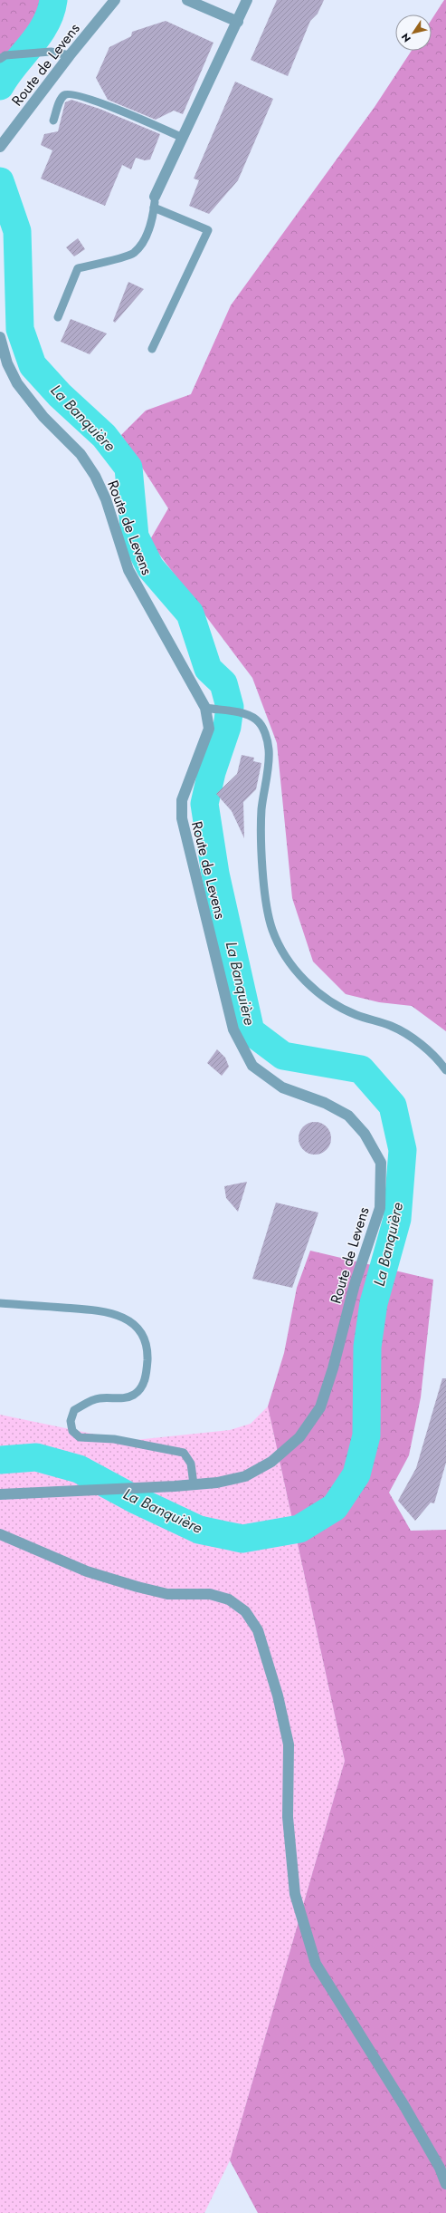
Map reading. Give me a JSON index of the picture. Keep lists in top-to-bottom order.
{
  "streets": {
    "street": ["Route de Levens"]
  },
  "water": ["La Banquière"],
  "north": "bottom left"
}
